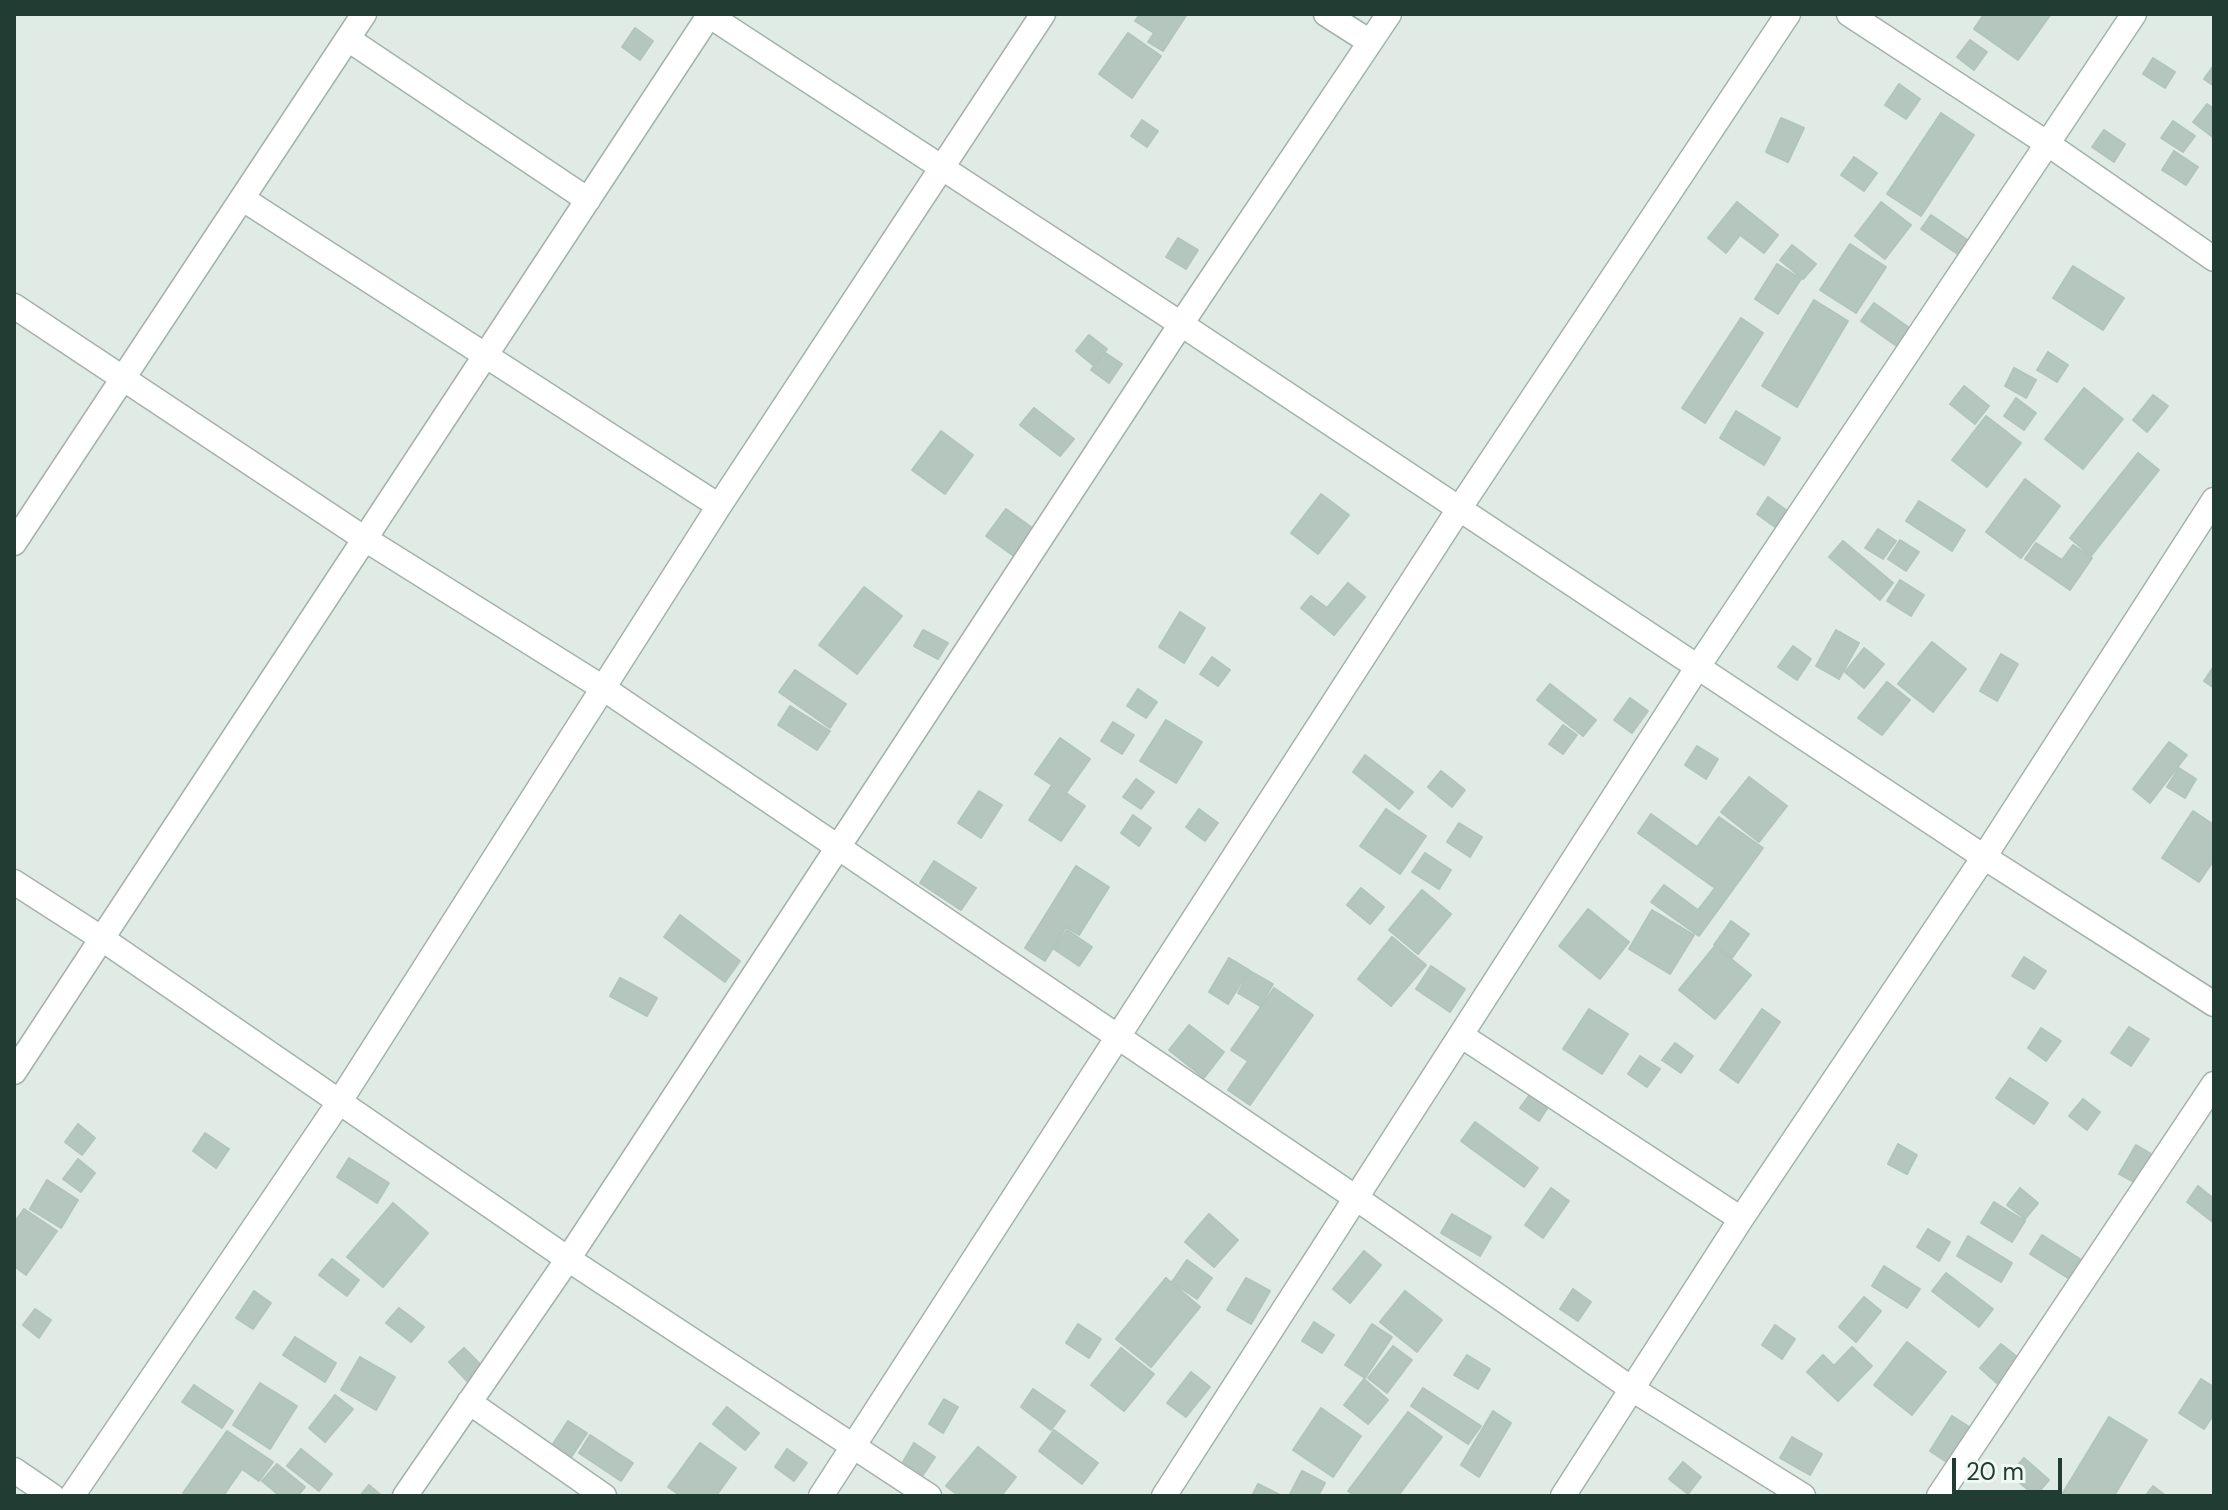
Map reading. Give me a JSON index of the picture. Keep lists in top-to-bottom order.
{
  "scale_bar": "20 m"
}
